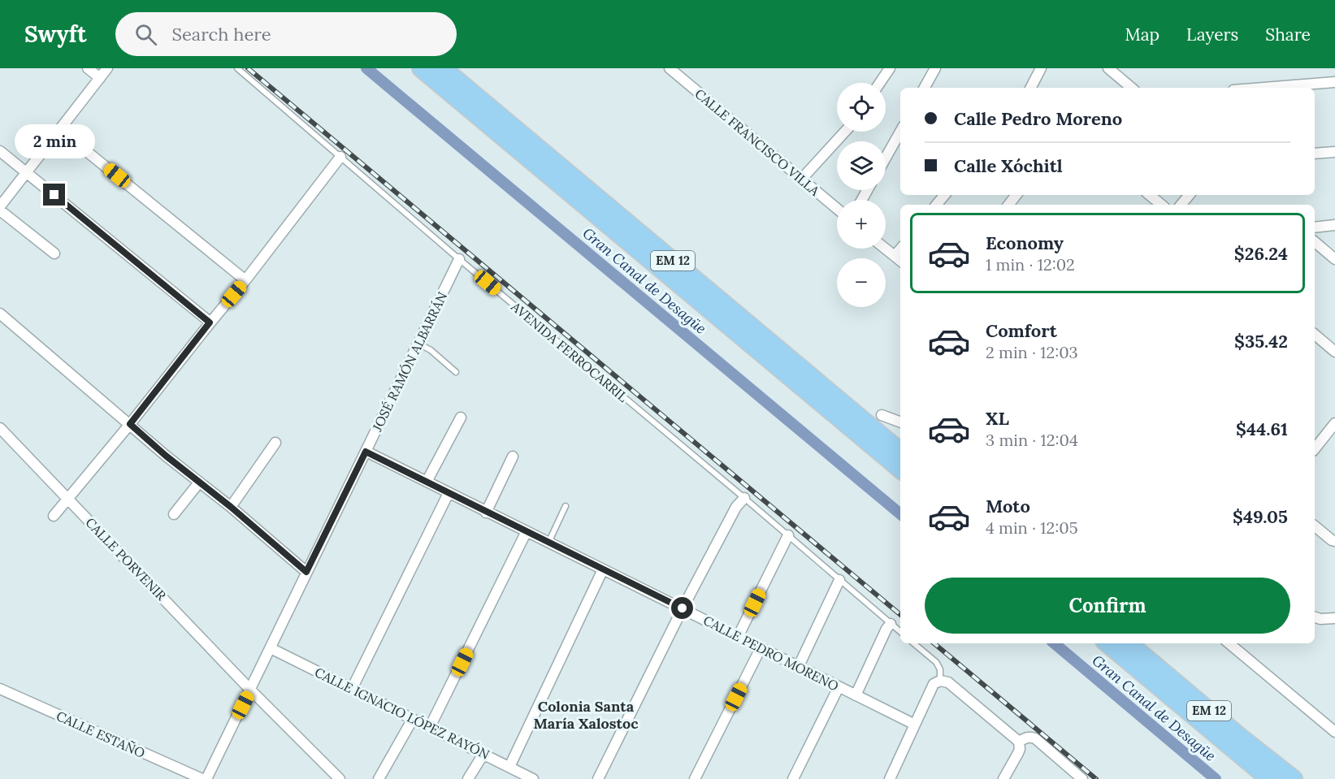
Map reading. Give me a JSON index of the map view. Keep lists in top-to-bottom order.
{
  "streets": {
    "highway": ["EM 12"],
    "street": [
      "CALLE FRANCISCO VILLA",
      "JOSÉ RAMÓN ALBARRÁN",
      "CALLE PORVENIR",
      "CALLE PEDRO MORENO",
      "CALLE IGNACIO LÓPEZ RAYÓN",
      "CALLE ESTAÑO"
    ],
    "lane": ["AVENIDA FERROCARRIL"]
  },
  "crossings": [
    ["AVENIDA FERROCARRIL", "JOSÉ RAMÓN ALBARRÁN"],
    ["JOSÉ RAMÓN ALBARRÁN", "CALLE PORVENIR"],
    ["JOSÉ RAMÓN ALBARRÁN", "CALLE PEDRO MORENO"],
    ["JOSÉ RAMÓN ALBARRÁN", "CALLE IGNACIO LÓPEZ RAYÓN"]
  ],
  "districts": ["Colonia Santa María Xalostoc"],
  "water": ["Gran Canal de Desagüe"],
  "page": {
    "header": "Swyft",
    "search": "Search here",
    "nav": ["Map", "Layers", "Share"],
    "map_buttons": ["+", "−"],
    "banner": ["Calle Pedro Moreno", "Calle Xóchitl"],
    "bubble": "2 min",
    "list": [
      {
        "name": "Economy",
        "note": "1 min · 12:02",
        "value": "$26.24"
      },
      {
        "name": "Comfort",
        "note": "2 min · 12:03",
        "value": "$35.42"
      },
      {
        "name": "XL",
        "note": "3 min · 12:04",
        "value": "$44.61"
      },
      {
        "name": "Moto",
        "note": "4 min · 12:05",
        "value": "$49.05"
      }
    ],
    "buttons": "Confirm"
  }
}
